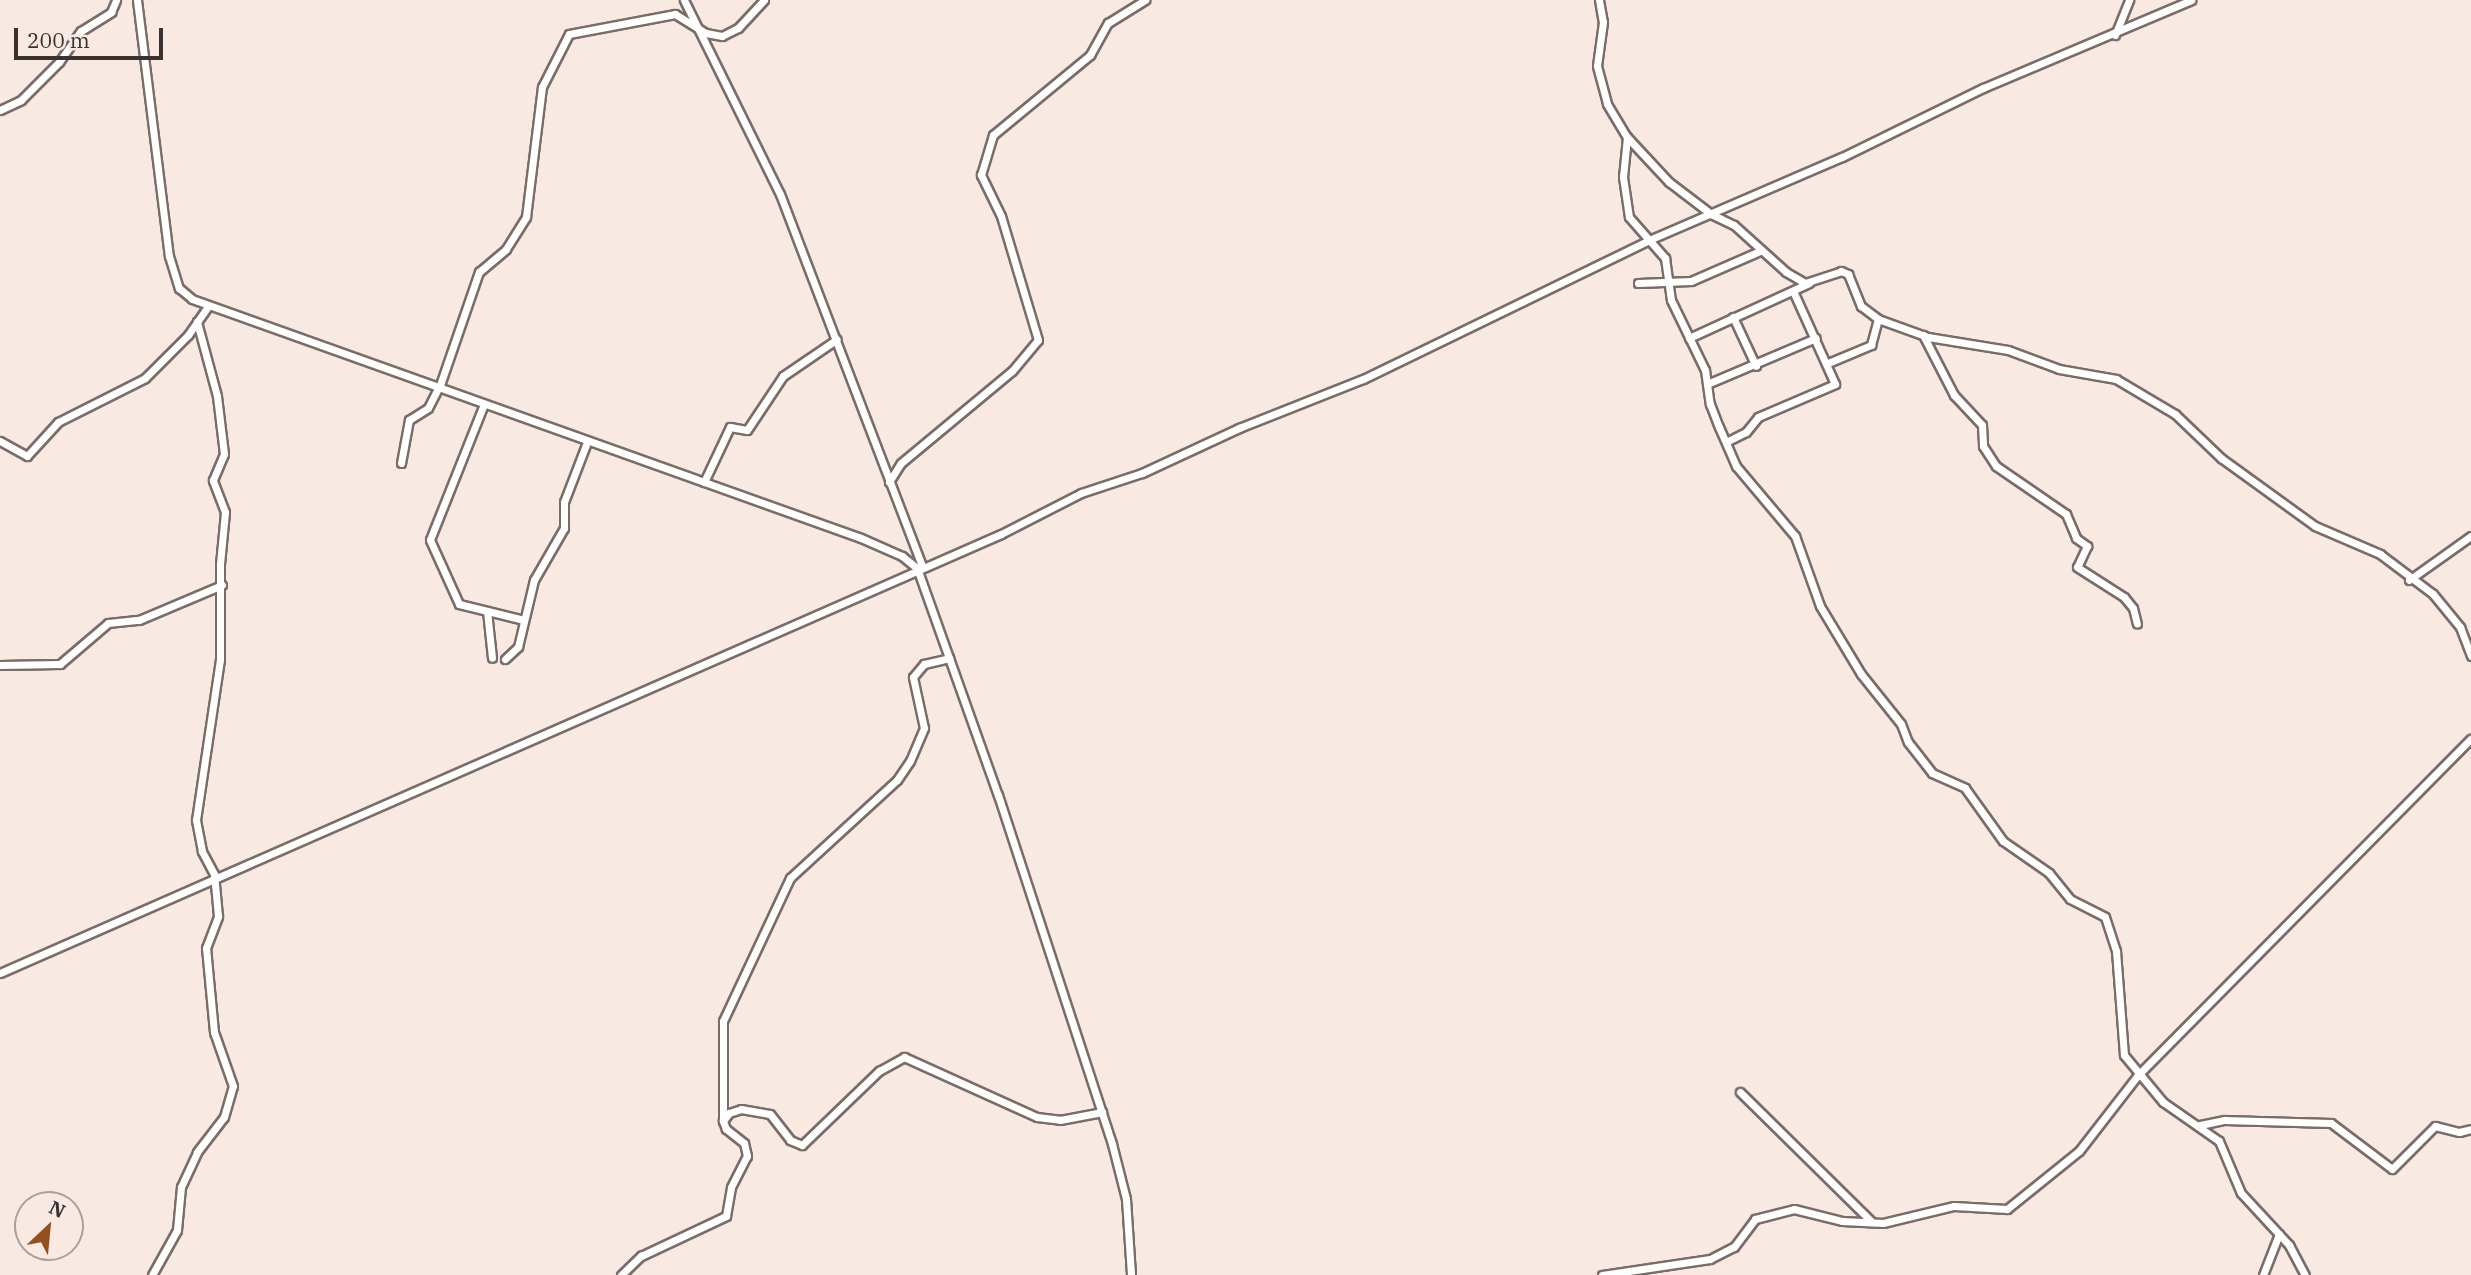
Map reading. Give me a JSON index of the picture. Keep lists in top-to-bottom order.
{
  "scale_bar": "200 m",
  "north": "top right"
}
